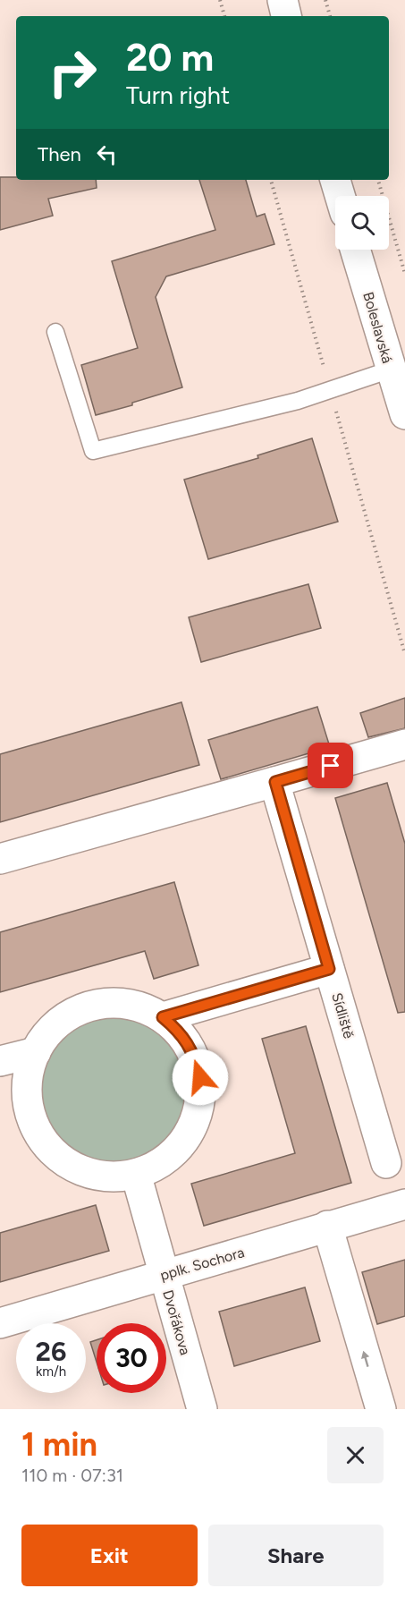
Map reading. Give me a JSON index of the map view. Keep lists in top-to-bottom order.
{
  "streets": {
    "street": [
      "Boleslavská",
      "Sídliště",
      "pplk. Sochora",
      "Dvořákova"
    ]
  },
  "crossings": [
    ["pplk. Sochora", "Dvořákova"]
  ],
  "page": {
    "turn": ["20 m", "Turn right"],
    "then": "Then",
    "speed": "26 km/h",
    "limit": "30",
    "heading": ["1 min", "110 m · 07:31"],
    "buttons": ["Exit", "Share"]
  }
}
